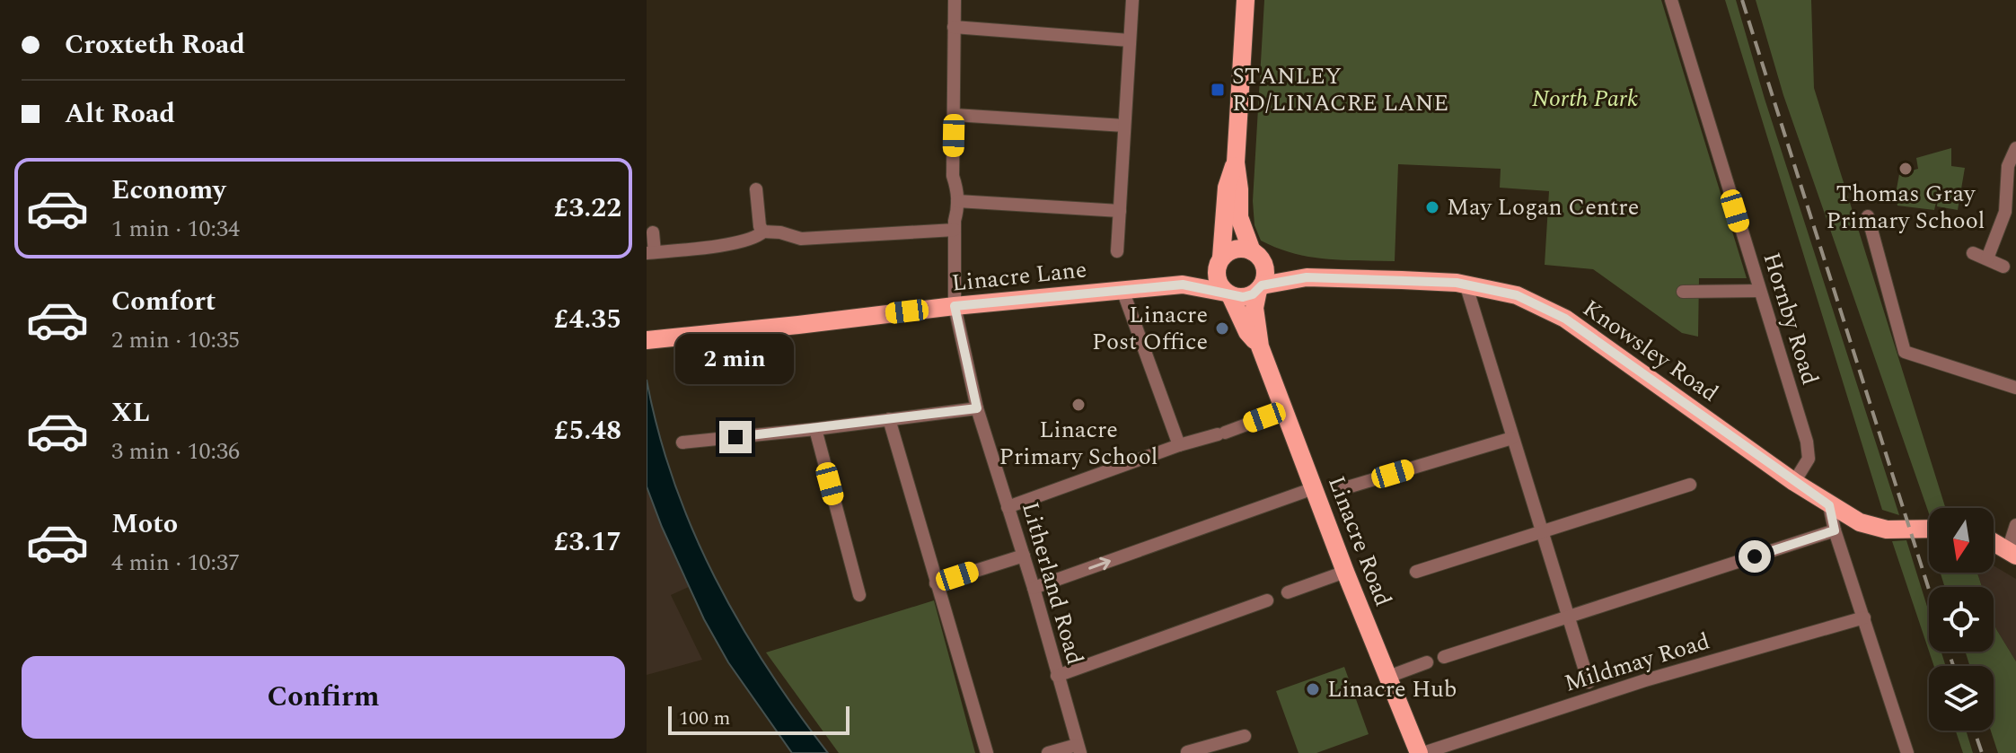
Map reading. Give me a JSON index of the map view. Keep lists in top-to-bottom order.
{
  "streets": {
    "main road": ["Linacre Lane", "Knowsley Road", "Linacre Road"],
    "street": ["Hornby Road", "Litherland Road", "Mildmay Road"]
  },
  "crossings": [
    ["Linacre Lane", "Knowsley Road"],
    ["Linacre Lane", "Linacre Road"],
    ["Linacre Lane", "Litherland Road"],
    ["Hornby Road", "Knowsley Road"],
    ["Knowsley Road", "Linacre Road"],
    ["Linacre Road", "Mildmay Road"]
  ],
  "parks": ["North Park"],
  "places": {
    "transit": ["STANLEY RD/LINACRE LANE"],
    "other": [
      "Thomas Gray Primary School",
      "May Logan Centre",
      "Linacre Post Office",
      "Linacre Primary School",
      "Linacre Hub"
    ]
  },
  "scale_bar": "100 m",
  "north": "bottom",
  "page": {
    "banner": ["Croxteth Road", "Alt Road"],
    "list": [
      {
        "name": "Economy",
        "note": "1 min · 10:34",
        "value": "£3.22"
      },
      {
        "name": "Comfort",
        "note": "2 min · 10:35",
        "value": "£4.35"
      },
      {
        "name": "XL",
        "note": "3 min · 10:36",
        "value": "£5.48"
      },
      {
        "name": "Moto",
        "note": "4 min · 10:37",
        "value": "£3.17"
      }
    ],
    "bubble": "2 min",
    "buttons": "Confirm",
    "scale": "100 m"
  }
}
